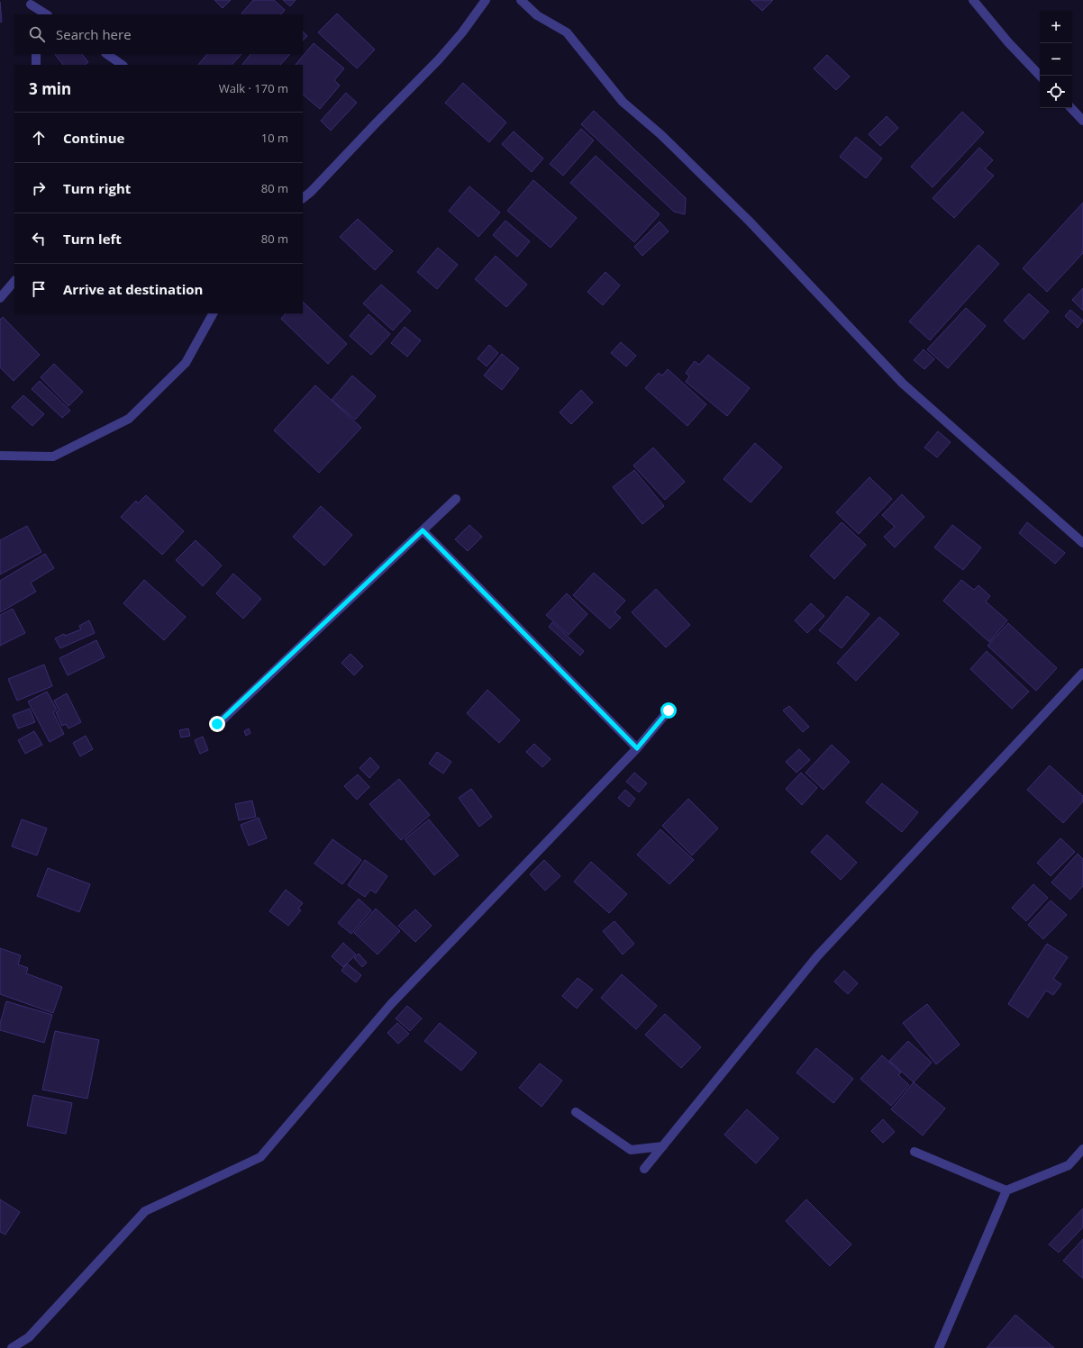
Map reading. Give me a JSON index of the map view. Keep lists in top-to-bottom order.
{
  "page": {
    "map_buttons": ["+", "−"],
    "search": "Search here",
    "heading": ["3 min", "Walk · 170 m"],
    "list": [
      ["Continue", "10 m"],
      ["Turn right", "80 m"],
      ["Turn left", "80 m"],
      "Arrive at destination"
    ]
  }
}
